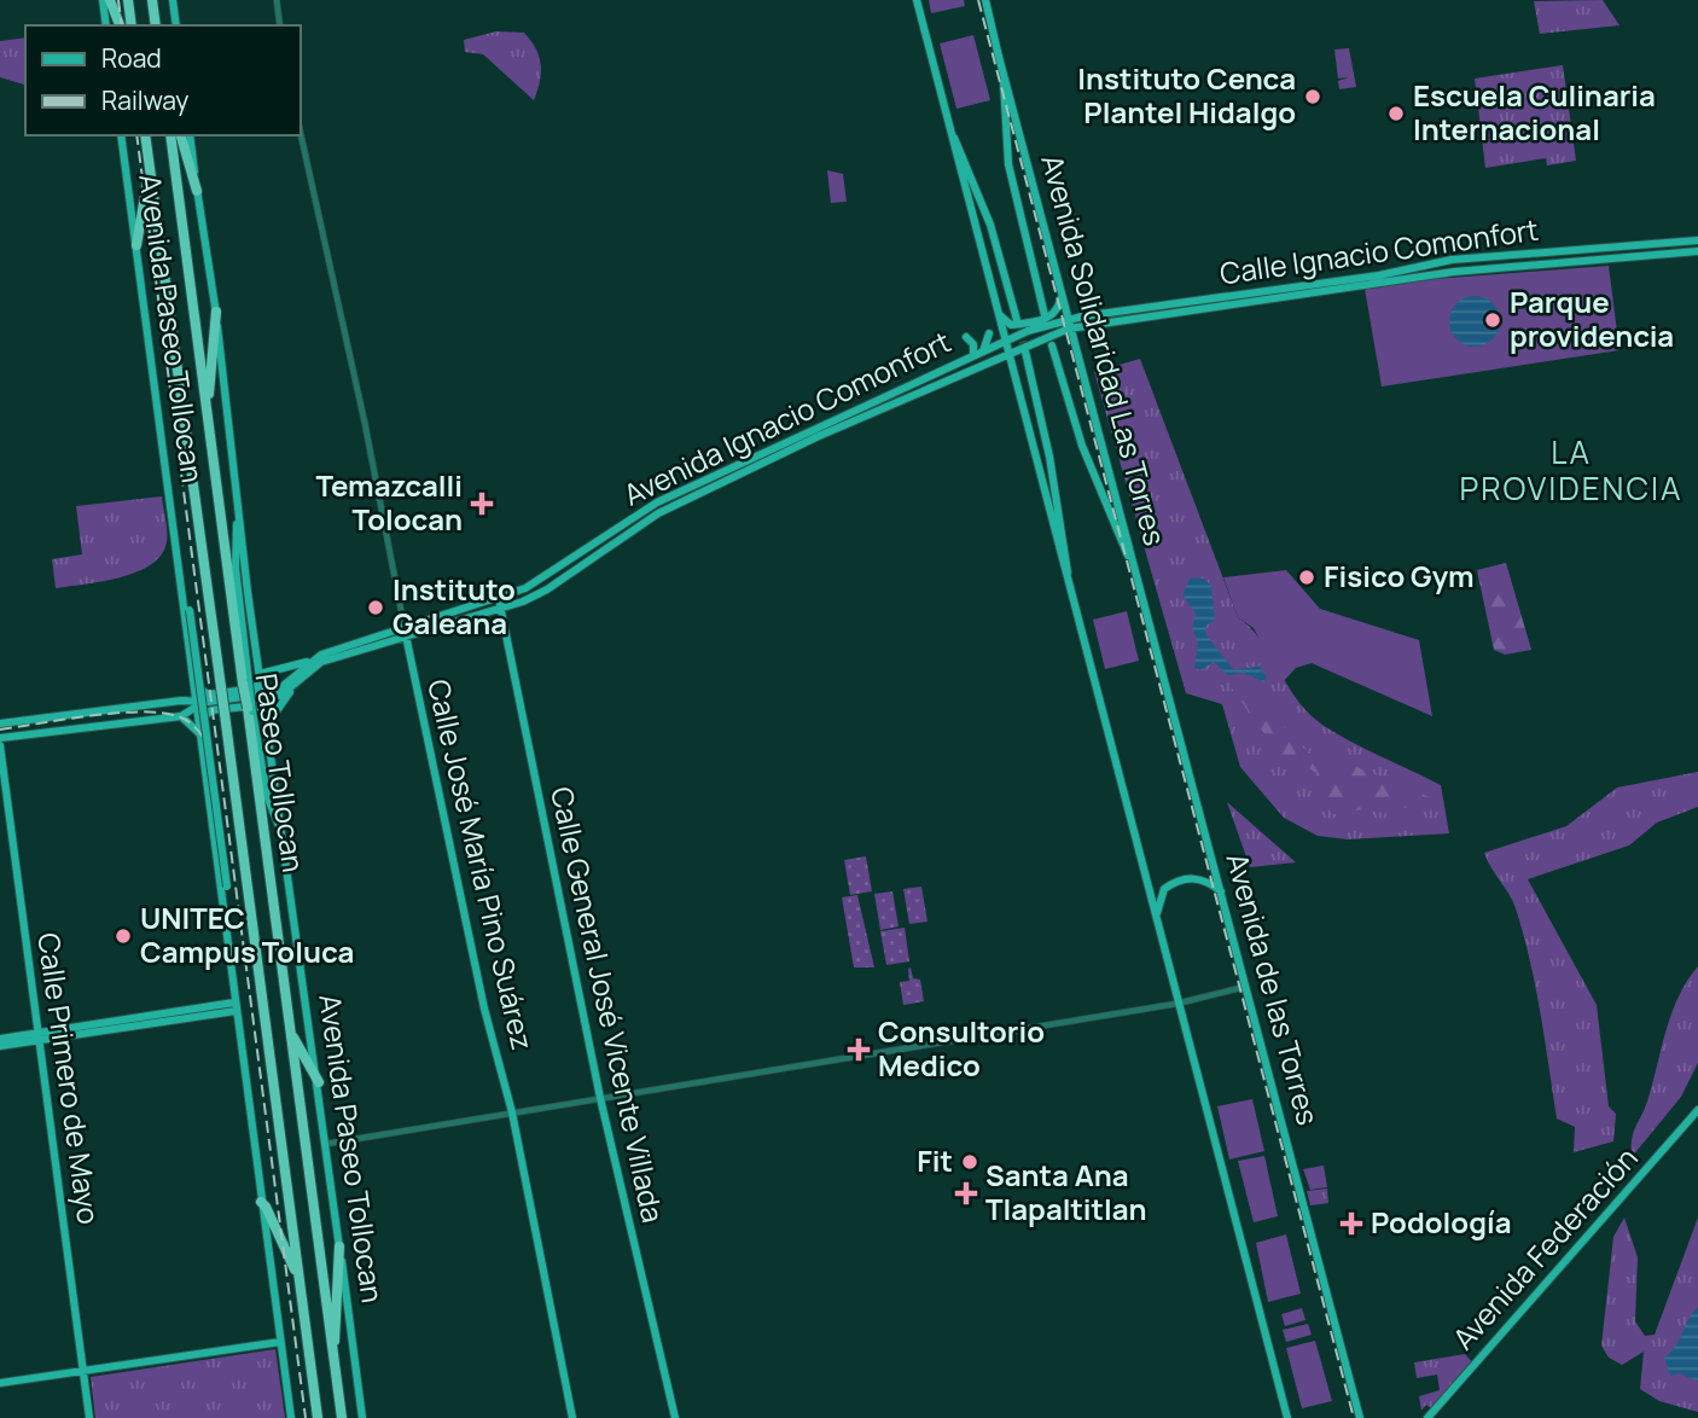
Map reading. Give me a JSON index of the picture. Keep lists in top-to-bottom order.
{
  "streets": {
    "highway": ["Paseo Tollocan"],
    "main road": [
      "Calle Ignacio Comonfort",
      "Avenida Paseo Tollocan",
      "Avenida Solidaridad Las Torres",
      "Avenida Ignacio Comonfort",
      "Calle José María Pino Suárez",
      "Avenida de las Torres",
      "Calle General José Vicente Villada",
      "Calle Primero de Mayo",
      "Avenida Federación"
    ]
  },
  "crossings": [
    ["Calle Ignacio Comonfort", "Avenida Solidaridad Las Torres"],
    ["Calle Ignacio Comonfort", "Avenida Ignacio Comonfort"],
    ["Avenida Paseo Tollocan", "Avenida Ignacio Comonfort"],
    ["Avenida Paseo Tollocan", "Paseo Tollocan"],
    ["Avenida Solidaridad Las Torres", "Avenida Ignacio Comonfort"],
    ["Avenida Solidaridad Las Torres", "Avenida de las Torres"],
    ["Avenida Ignacio Comonfort", "Calle José María Pino Suárez"],
    ["Avenida Ignacio Comonfort", "Calle General José Vicente Villada"]
  ],
  "districts": ["LA PROVIDENCIA"],
  "places": {
    "other": [
      "Instituto Cenca Plantel Hidalgo",
      "Escuela Culinaria Internacional",
      "Parque providencia",
      "Fisico Gym",
      "Instituto Galeana",
      "UNITEC Campus Toluca",
      "Fit"
    ],
    "health": [
      "Temazcalli Tolocan",
      "Consultorio Medico",
      "Santa Ana Tlapaltitlan",
      "Podología"
    ]
  },
  "legend": ["Road", "Railway"]
}
